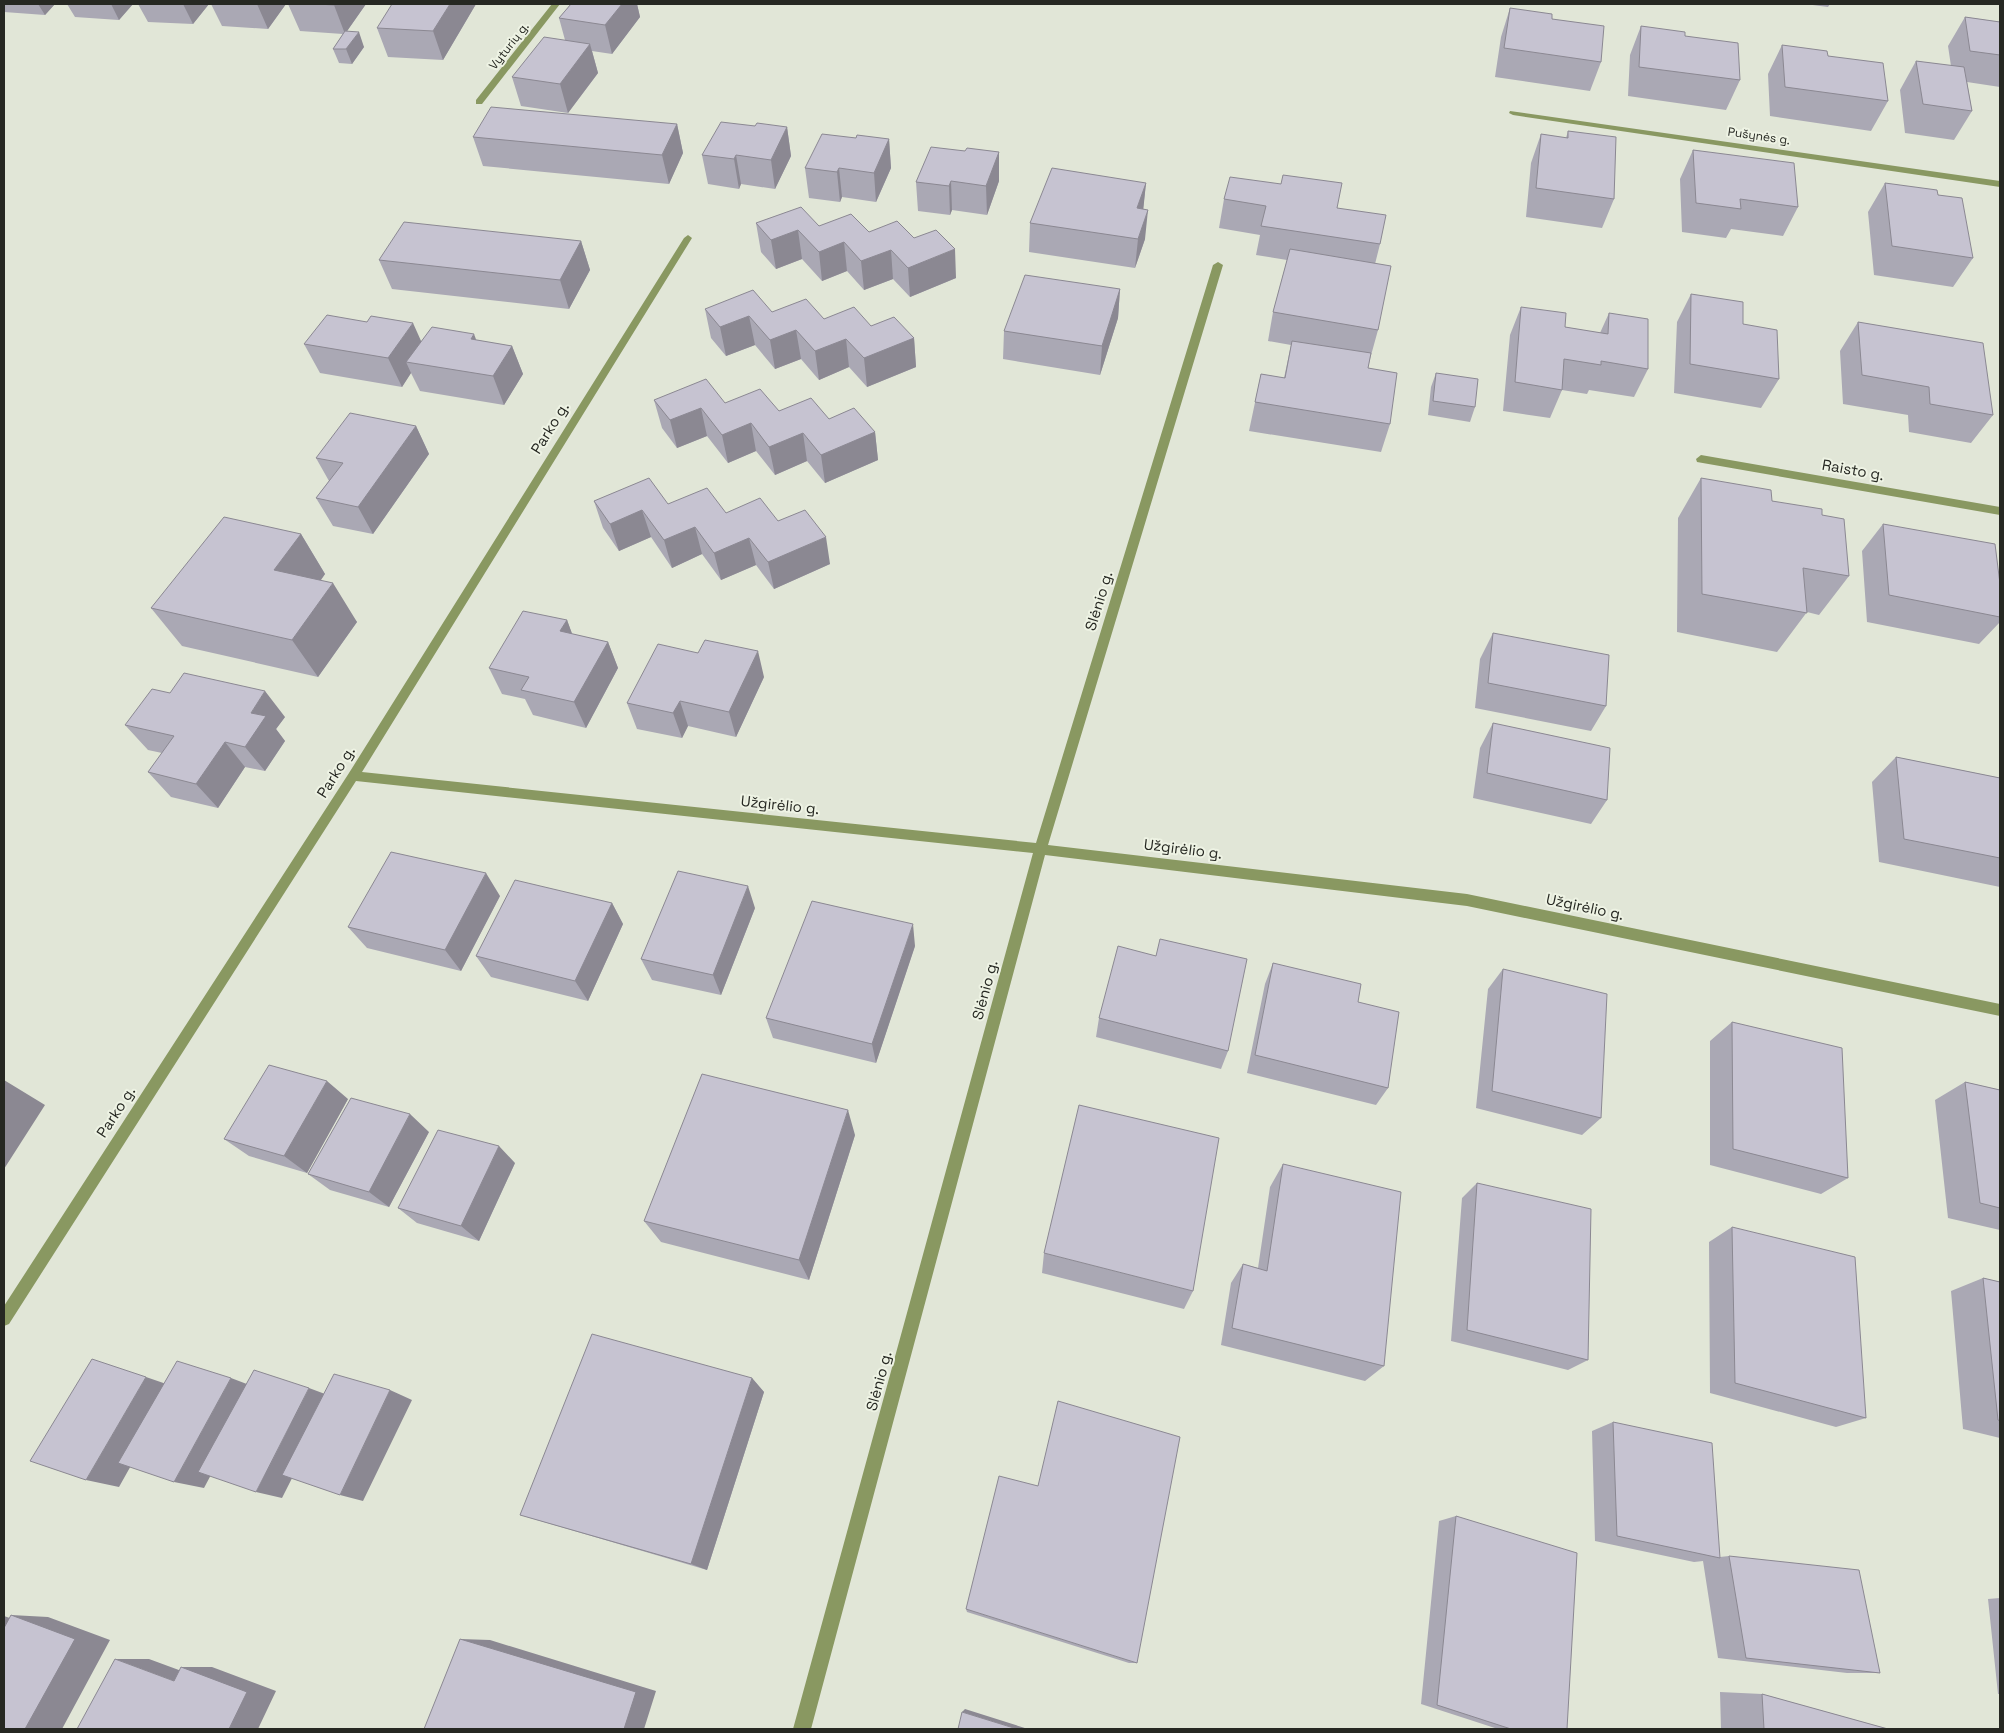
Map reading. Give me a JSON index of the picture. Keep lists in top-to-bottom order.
{
  "streets": {
    "street": [
      "Vyturių g.",
      "Pušynės g.",
      "Parko g.",
      "Raisto g.",
      "Slėnio g.",
      "Užgirėlio g."
    ]
  },
  "crossings": [
    ["Parko g.", "Užgirėlio g."],
    ["Slėnio g.", "Užgirėlio g."]
  ]
}
